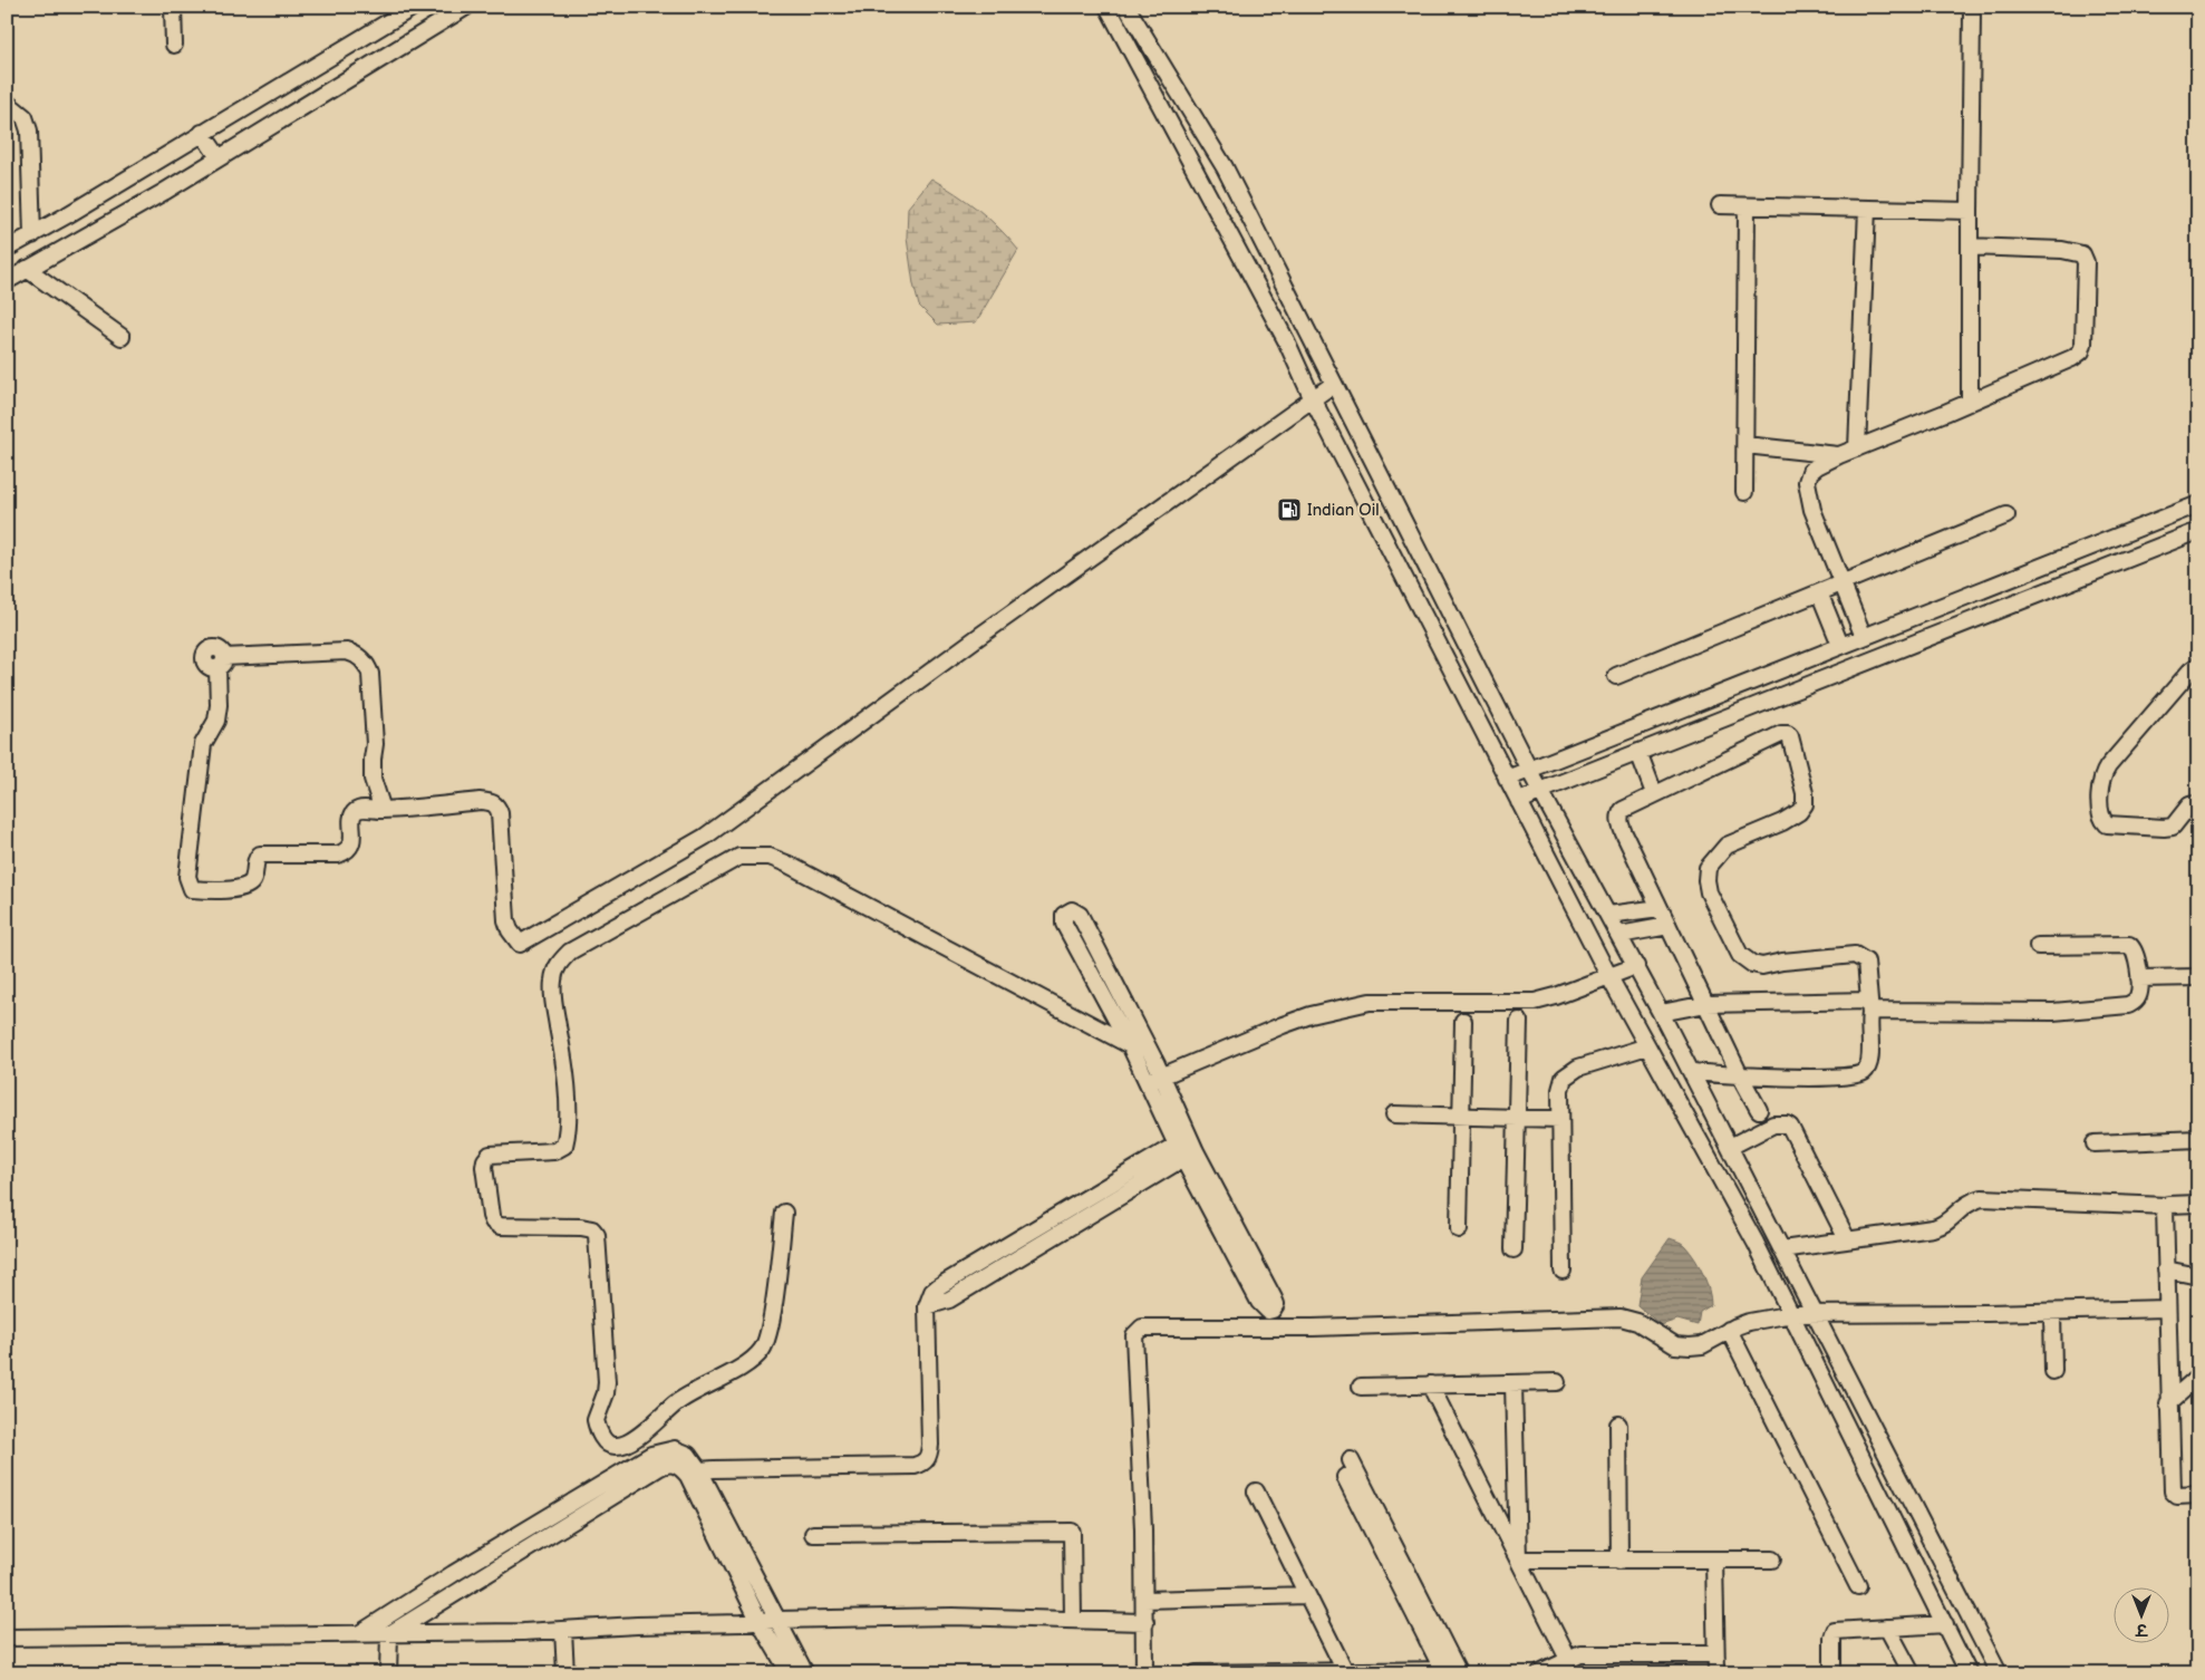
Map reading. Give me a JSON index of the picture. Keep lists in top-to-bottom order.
{
  "places": {
    "fuel station": ["Indian Oil"]
  },
  "north": "bottom"
}
